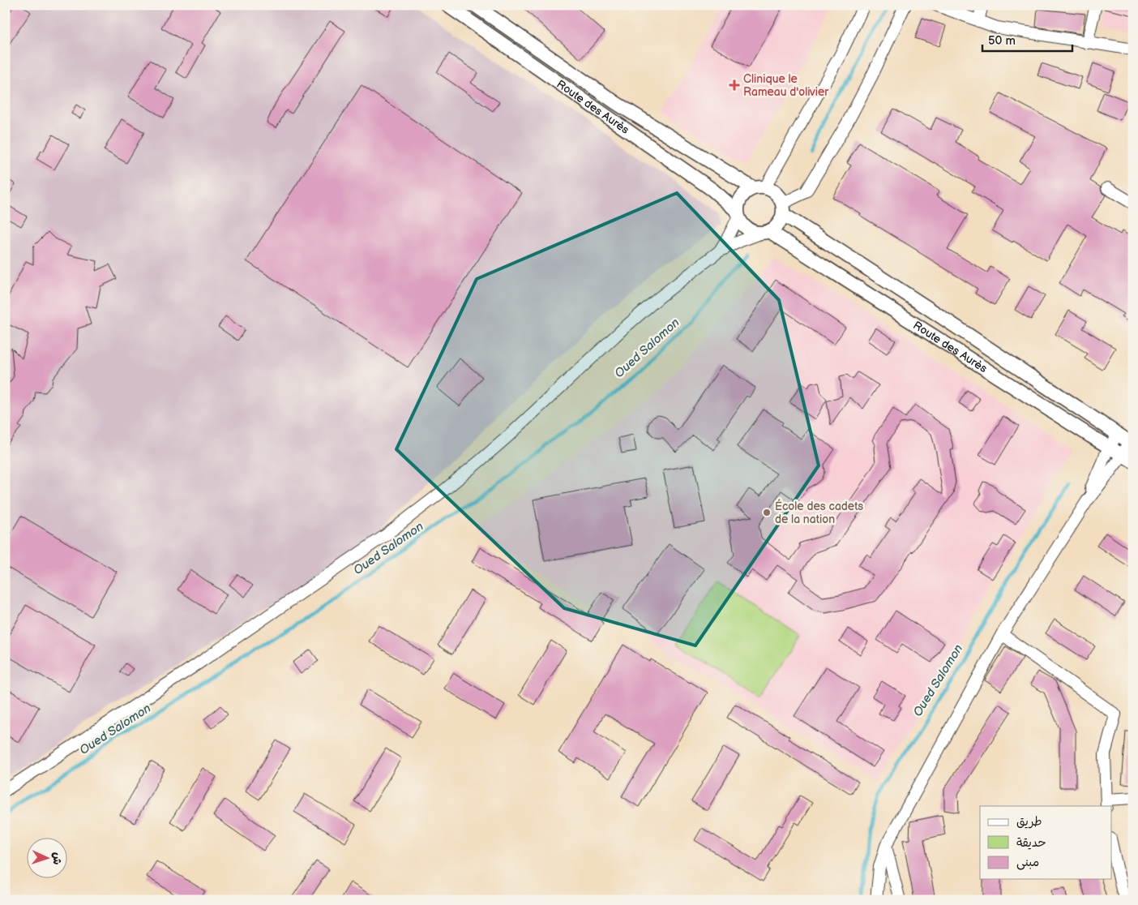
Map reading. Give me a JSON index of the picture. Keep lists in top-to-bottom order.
{
  "streets": {
    "street": ["Route des Aurès"]
  },
  "water": ["Oued Salomon"],
  "places": {
    "health": ["Clinique le Rameau d'olivier"],
    "other": ["École des cadets de la nation"]
  },
  "legend": ["طريق", "حديقة", "مبنى"],
  "scale_bar": "50 m",
  "north": "right"
}
